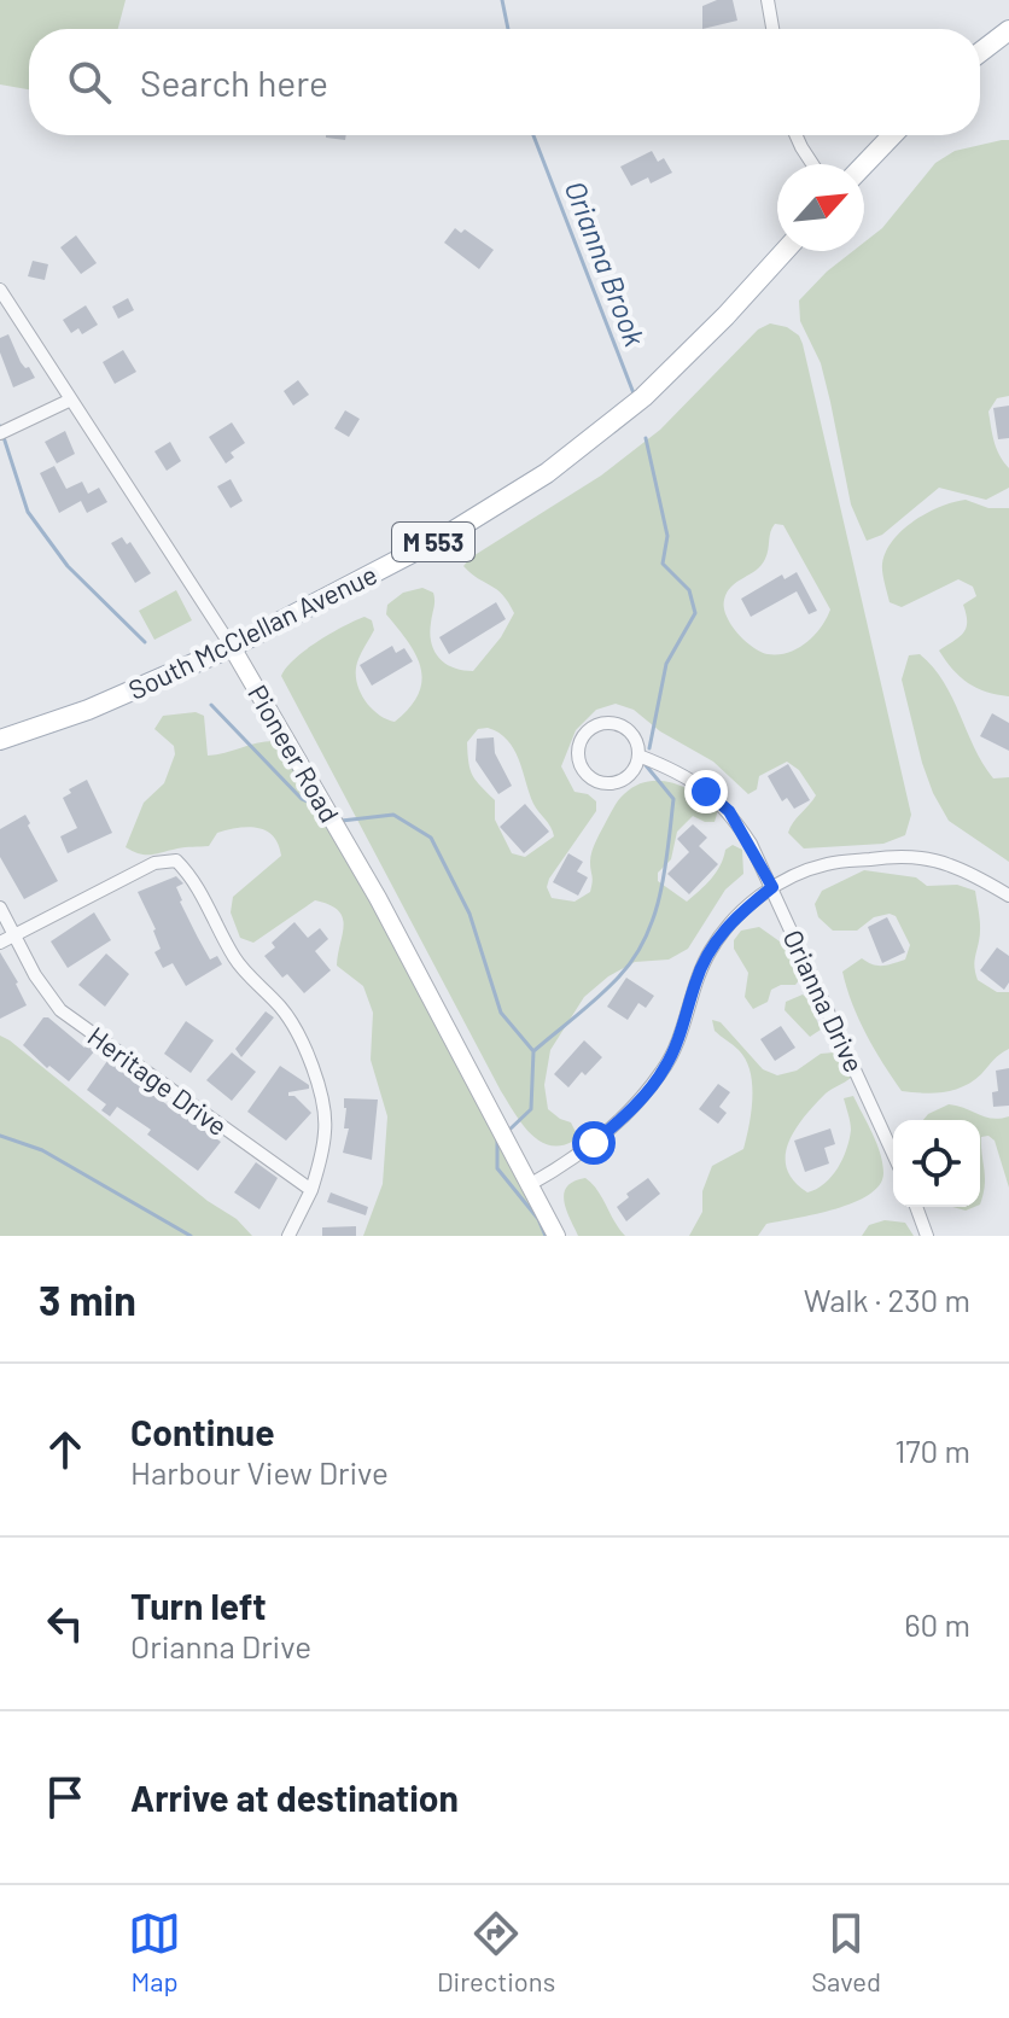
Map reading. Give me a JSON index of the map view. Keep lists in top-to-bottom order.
{
  "streets": {
    "main road": ["M 553", "South McClellan Avenue"],
    "street": ["Pioneer Road", "Orianna Drive", "Heritage Drive"]
  },
  "crossings": [
    ["South McClellan Avenue", "Pioneer Road"]
  ],
  "water": ["Orianna Brook"],
  "north": "top right",
  "page": {
    "search": "Search here",
    "heading": ["3 min", "Walk · 230 m"],
    "list": [
      ["Continue", "Harbour View Drive", "170 m"],
      ["Turn left", "Orianna Drive", "60 m"],
      "Arrive at destination"
    ],
    "nav": ["Map", "Directions", "Saved"]
  }
}
